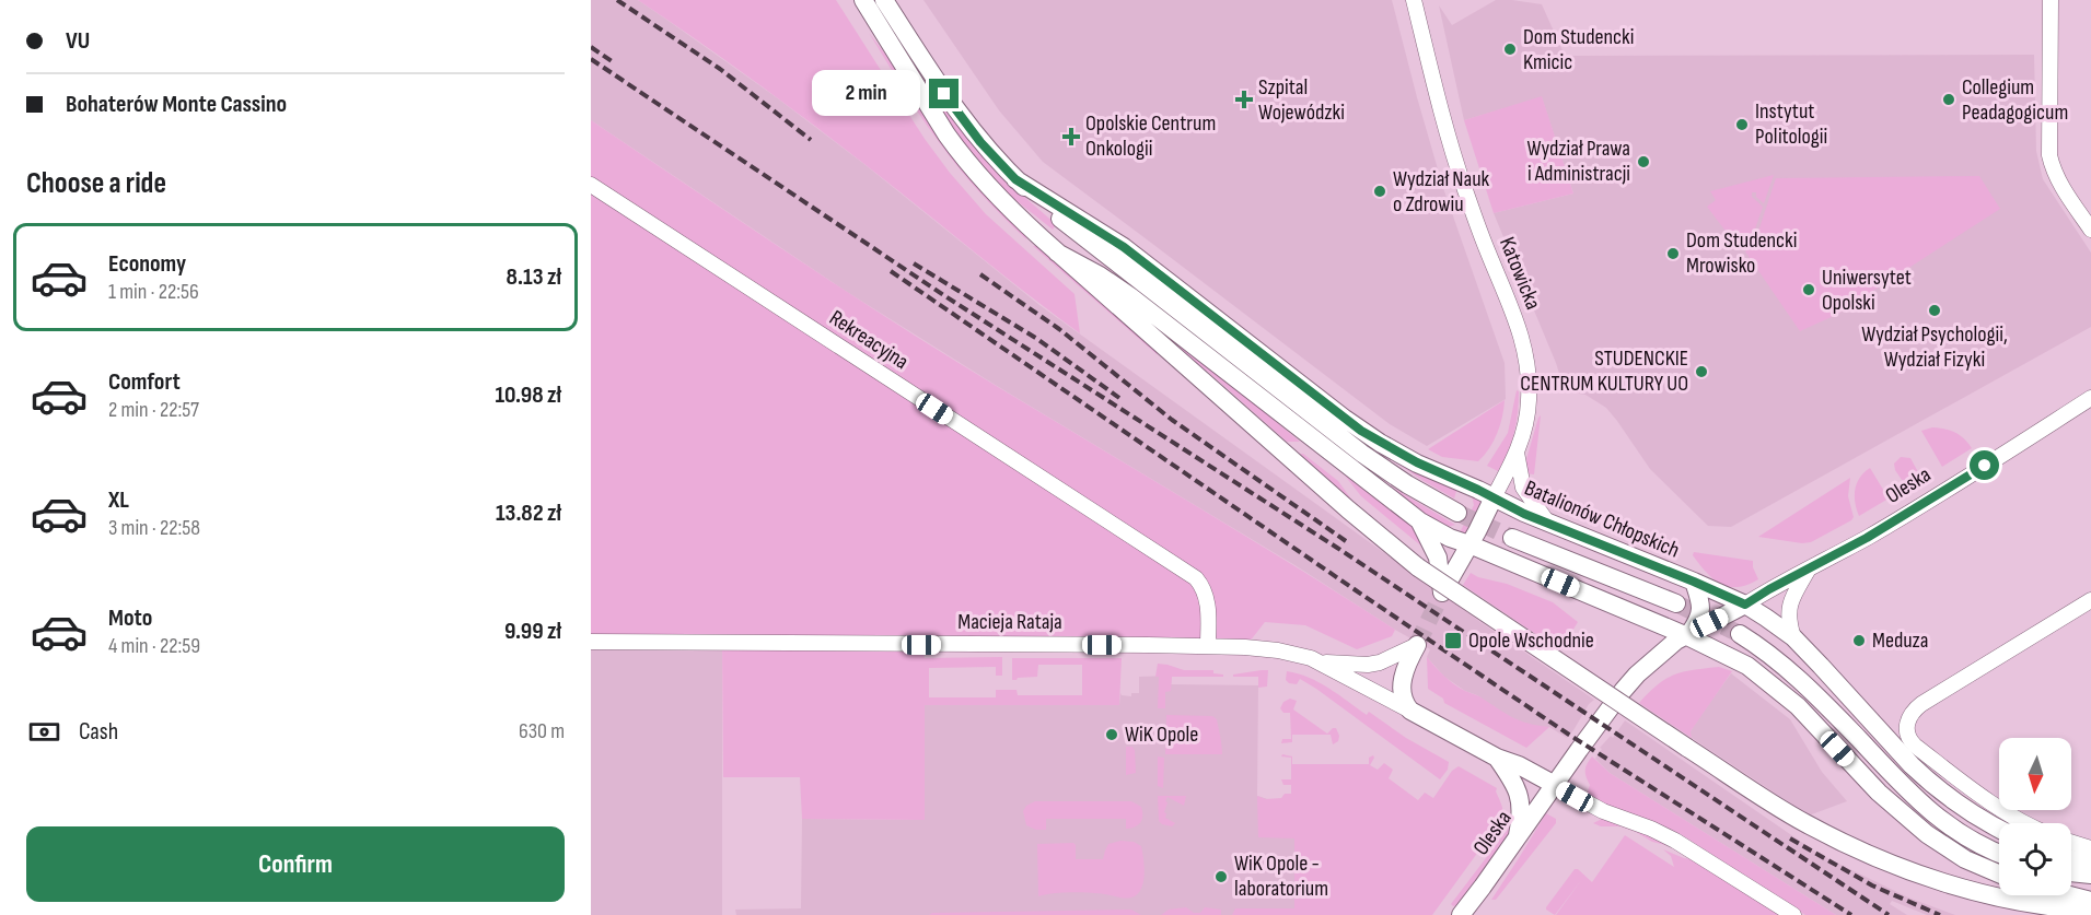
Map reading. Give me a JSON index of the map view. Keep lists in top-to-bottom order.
{
  "streets": {
    "main road": ["Oleska", "Batalionów Chłopskich", "Macieja Rataja"],
    "street": ["Katowicka", "Rekreacyjna"]
  },
  "crossings": [
    ["Rekreacyjna", "Macieja Rataja"],
    ["Oleska", "Batalionów Chłopskich"],
    ["Oleska", "Macieja Rataja"]
  ],
  "places": {
    "other": [
      "Dom Studencki Kmicic",
      "Collegium Peadagogicum",
      "Instytut Politologii",
      "Wydział Prawa i Administracji",
      "Wydział Nauk o Zdrowiu",
      "Dom Studencki Mrowisko",
      "Uniwersytet Opolski",
      "Wydział Psychologii, Wydział Fizyki",
      "STUDENCKIE CENTRUM KULTURY UO",
      "Meduza",
      "WiK Opole",
      "WiK Opole - laboratorium"
    ],
    "health": ["Szpital Wojewódzki", "Opolskie Centrum Onkologii"],
    "transit": ["Opole Wschodnie"]
  },
  "north": "bottom",
  "page": {
    "banner": ["VU", "Bohaterów Monte Cassino"],
    "bubble": "2 min",
    "heading": "Choose a ride",
    "list": [
      {
        "name": "Economy",
        "note": "1 min · 22:56",
        "value": "8.13 zł"
      },
      {
        "name": "Comfort",
        "note": "2 min · 22:57",
        "value": "10.98 zł"
      },
      {
        "name": "XL",
        "note": "3 min · 22:58",
        "value": "13.82 zł"
      },
      {
        "name": "Moto",
        "note": "4 min · 22:59",
        "value": "9.99 zł"
      }
    ],
    "pay": ["Cash", "630 m"],
    "buttons": "Confirm"
  }
}
